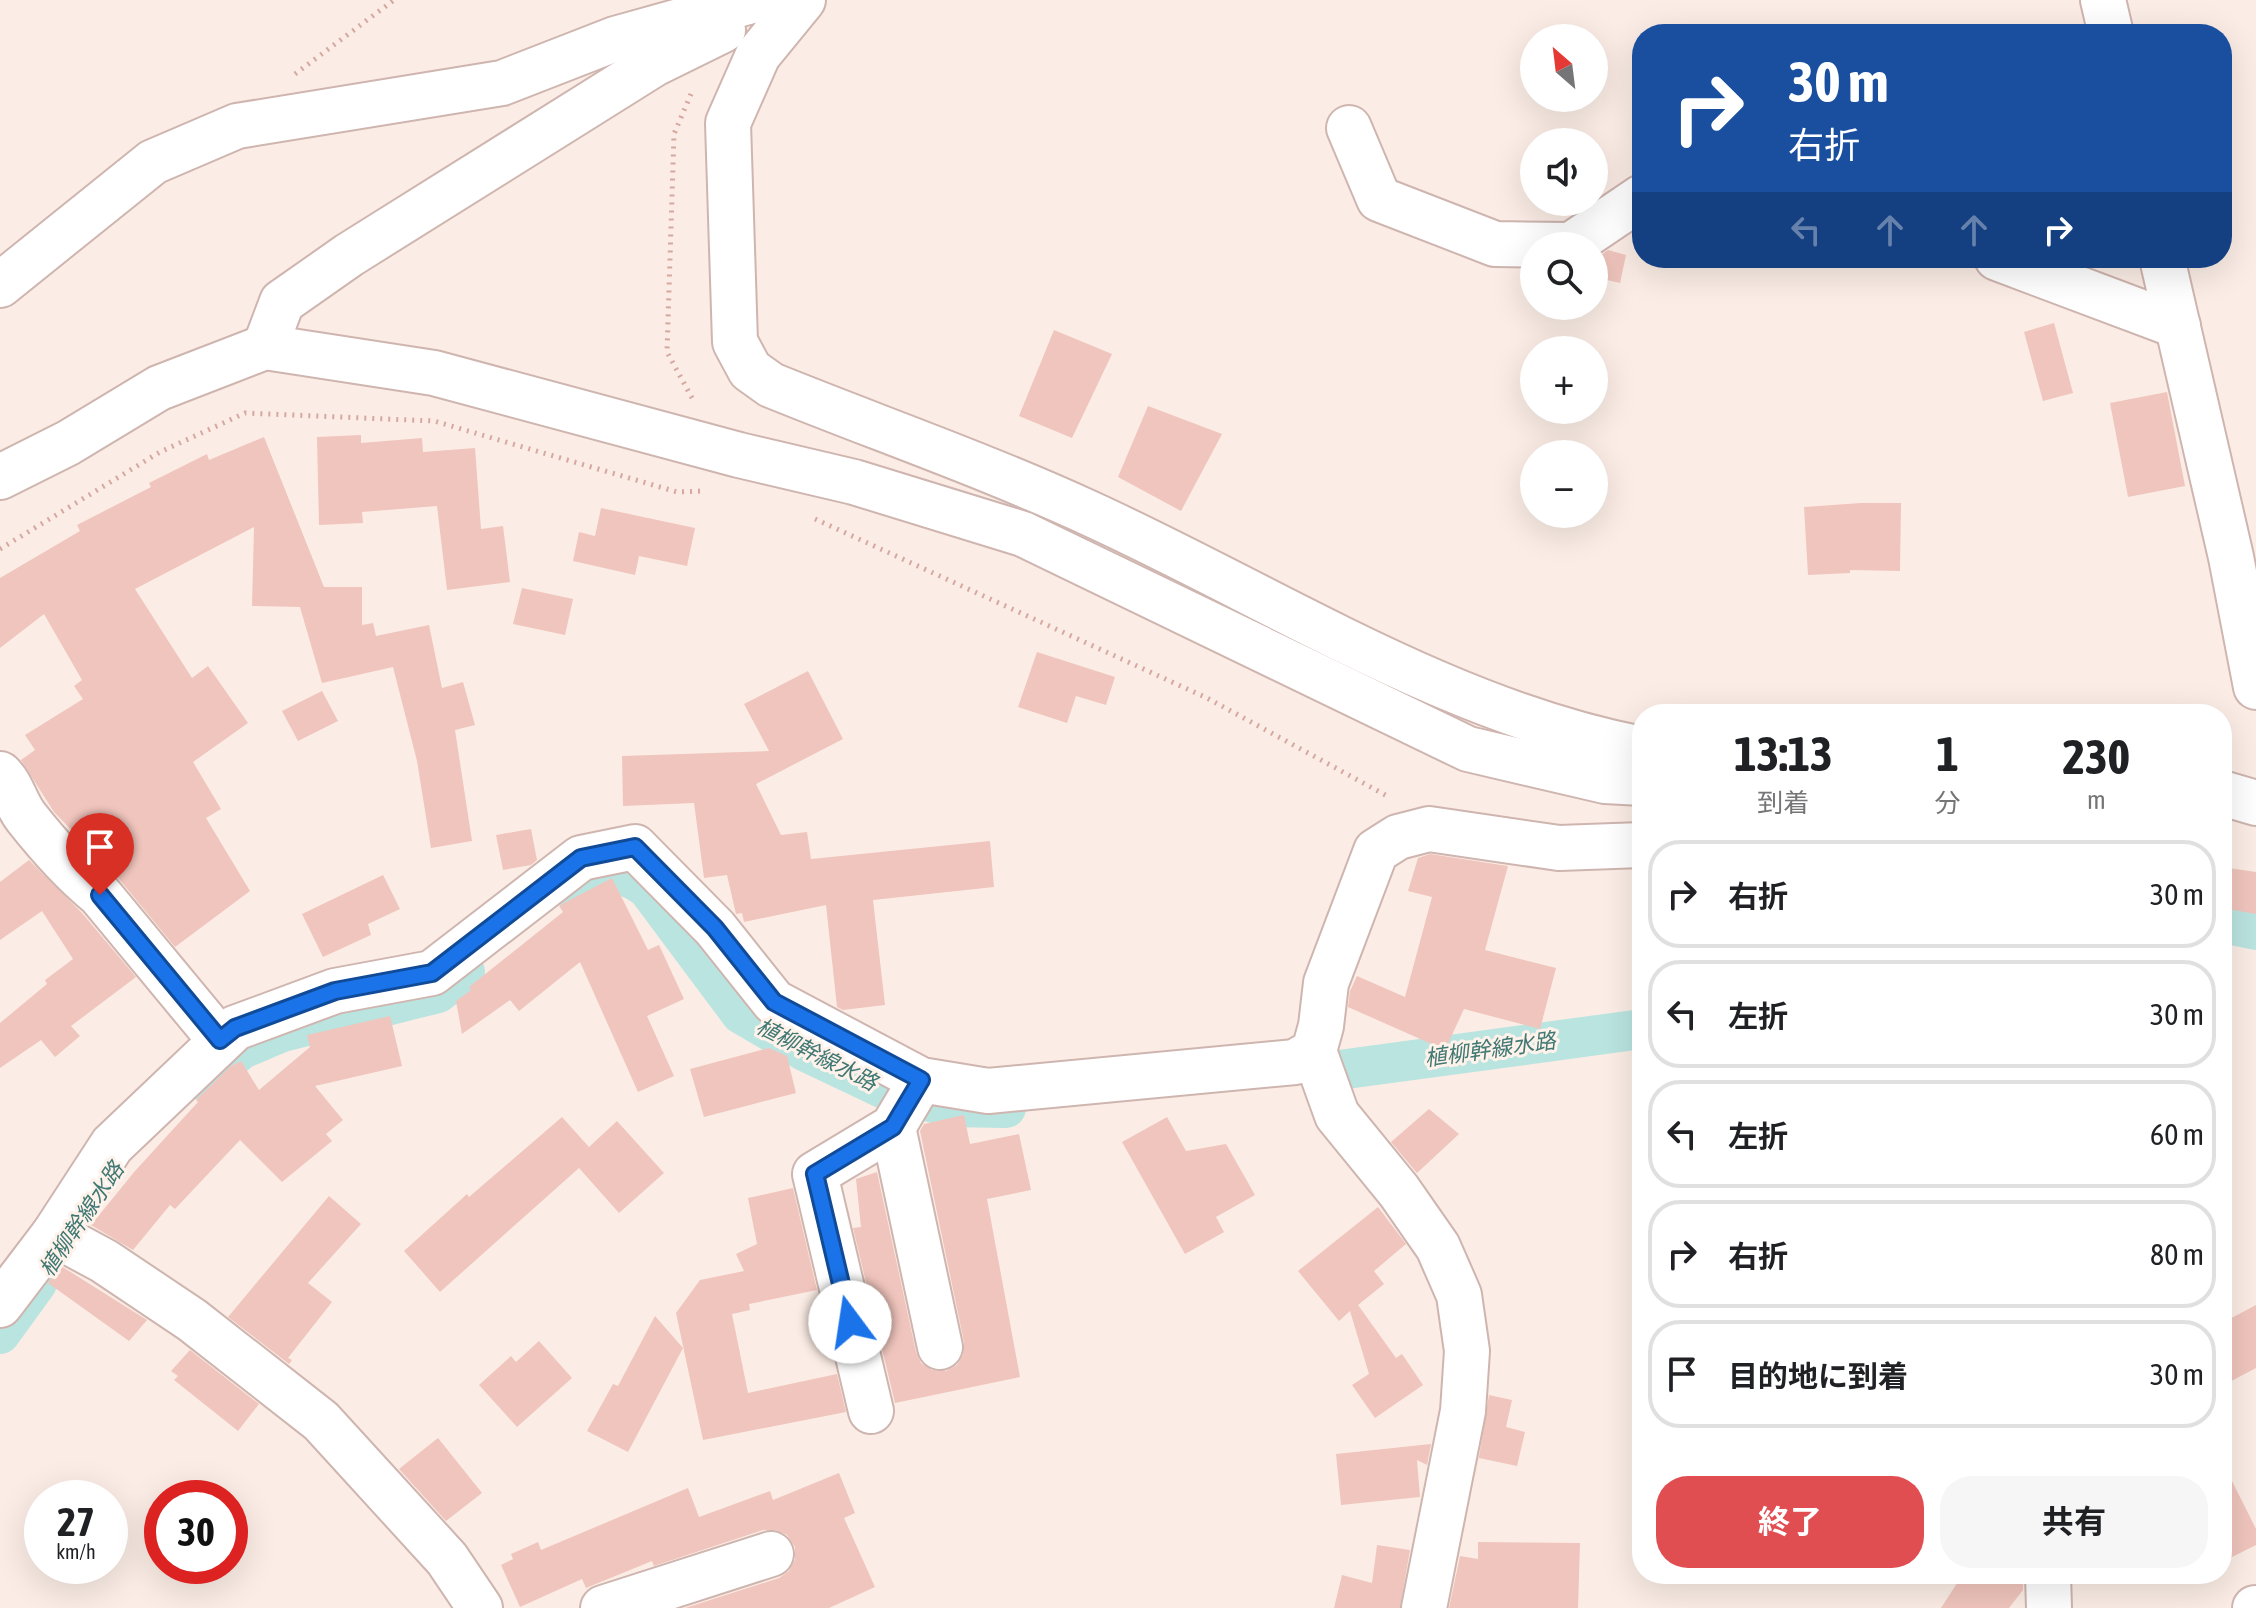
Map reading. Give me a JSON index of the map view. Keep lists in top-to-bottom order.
{
  "water": ["植柳幹線水路"],
  "north": "top left",
  "page": {
    "map_buttons": ["+", "−"],
    "turn": ["30 m", "右折"],
    "eta": [
      "13:13",
      "到着",
      "1",
      "分",
      "230",
      "m"
    ],
    "list": [
      {
        "name": "右折",
        "value": "30 m"
      },
      {
        "name": "左折",
        "value": "30 m"
      },
      {
        "name": "左折",
        "value": "60 m"
      },
      {
        "name": "右折",
        "value": "80 m"
      },
      {
        "name": "目的地に到着",
        "value": "30 m"
      }
    ],
    "buttons": ["終了", "共有"],
    "speed": "27 km/h",
    "limit": "30"
  }
}
